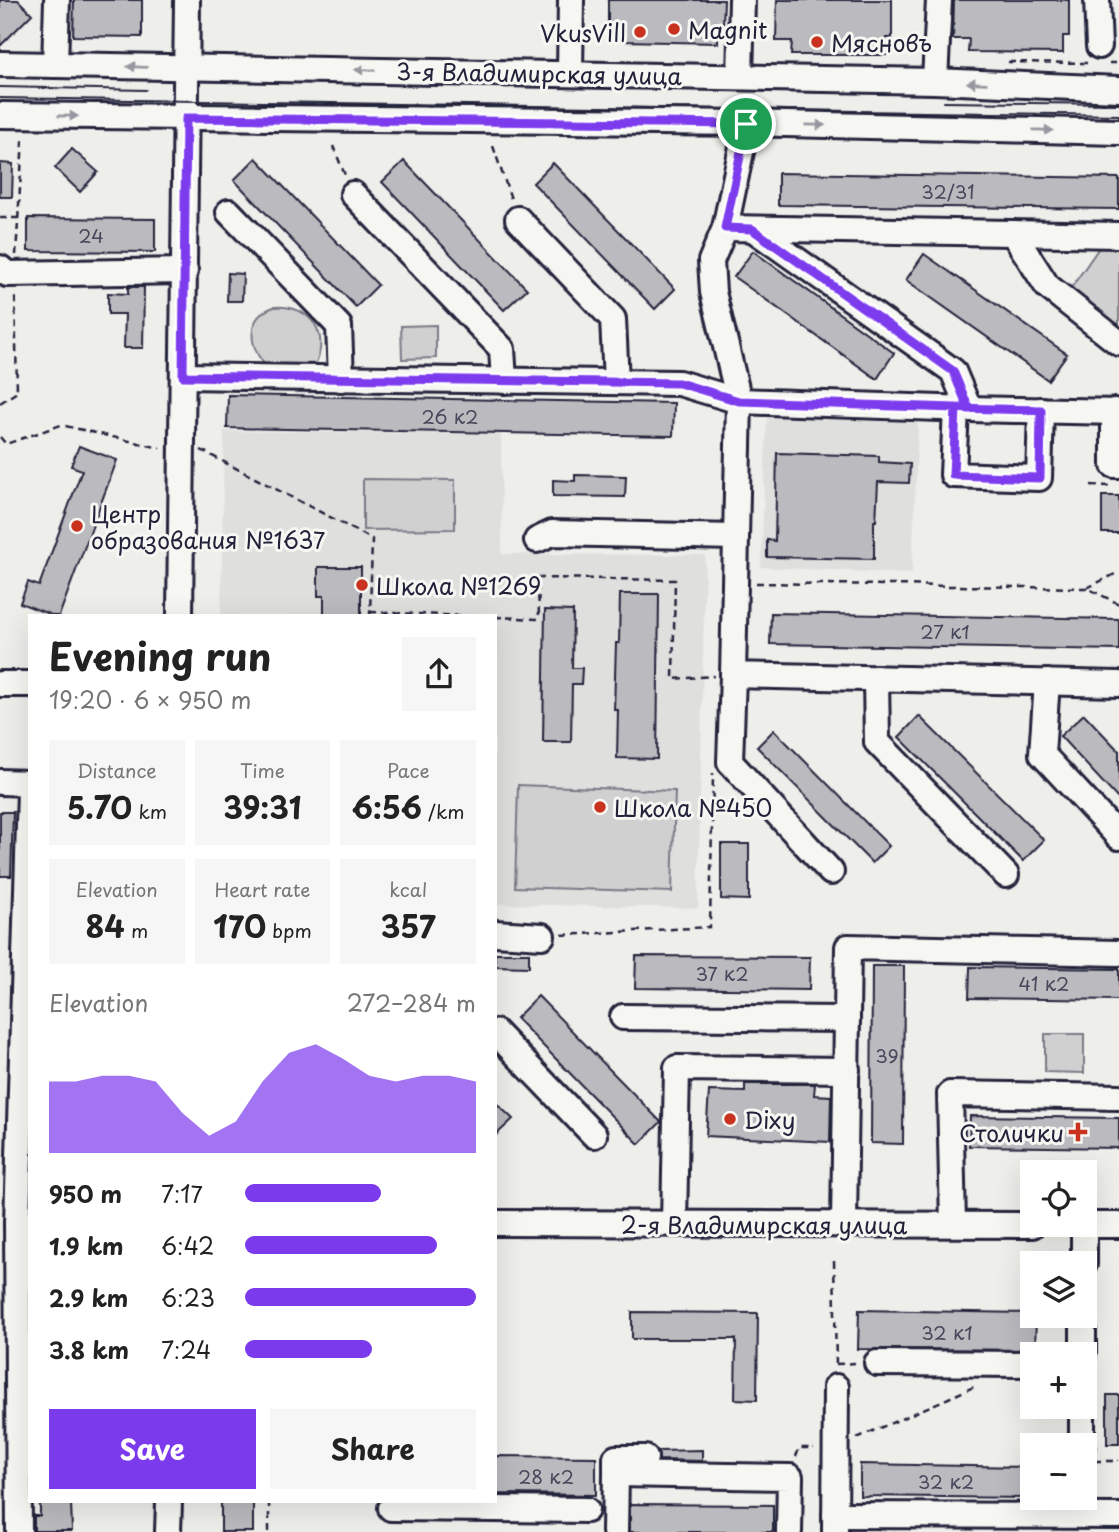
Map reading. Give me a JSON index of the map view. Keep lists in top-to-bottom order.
{
  "streets": {
    "street": ["3-я Владимирская улица", "2-я Владимирская улица"]
  },
  "places": {
    "other": [
      "Magnit",
      "VkusVill",
      "Мясновъ",
      "Центр образования №1637",
      "Школа №1269",
      "Школа №450",
      "Dixy"
    ],
    "health": ["Столички"]
  },
  "house_numbers": [
    "32/31",
    "24",
    "26 к2",
    "27 к1",
    "37 к2",
    "41 к2",
    "39",
    "32 к1",
    "28 к2",
    "32 к2"
  ],
  "page": {
    "heading": ["Evening run", "19:20 · 6 × 950 m"],
    "stats": [
      ["Distance", "5.70 km"],
      ["Time", "39:31"],
      ["Pace", "6:56 /km"],
      ["Elevation", "84 m"],
      ["Heart rate", "170 bpm"],
      ["kcal", "357"]
    ],
    "chart": ["Elevation", "272–284 m"],
    "map_buttons": ["+", "−"],
    "list": [
      {
        "name": "950 m",
        "note": "7:17"
      },
      {
        "name": "1.9 km",
        "note": "6:42"
      },
      {
        "name": "2.9 km",
        "note": "6:23"
      },
      {
        "name": "3.8 km",
        "note": "7:24"
      }
    ],
    "buttons": ["Save", "Share"]
  }
}
